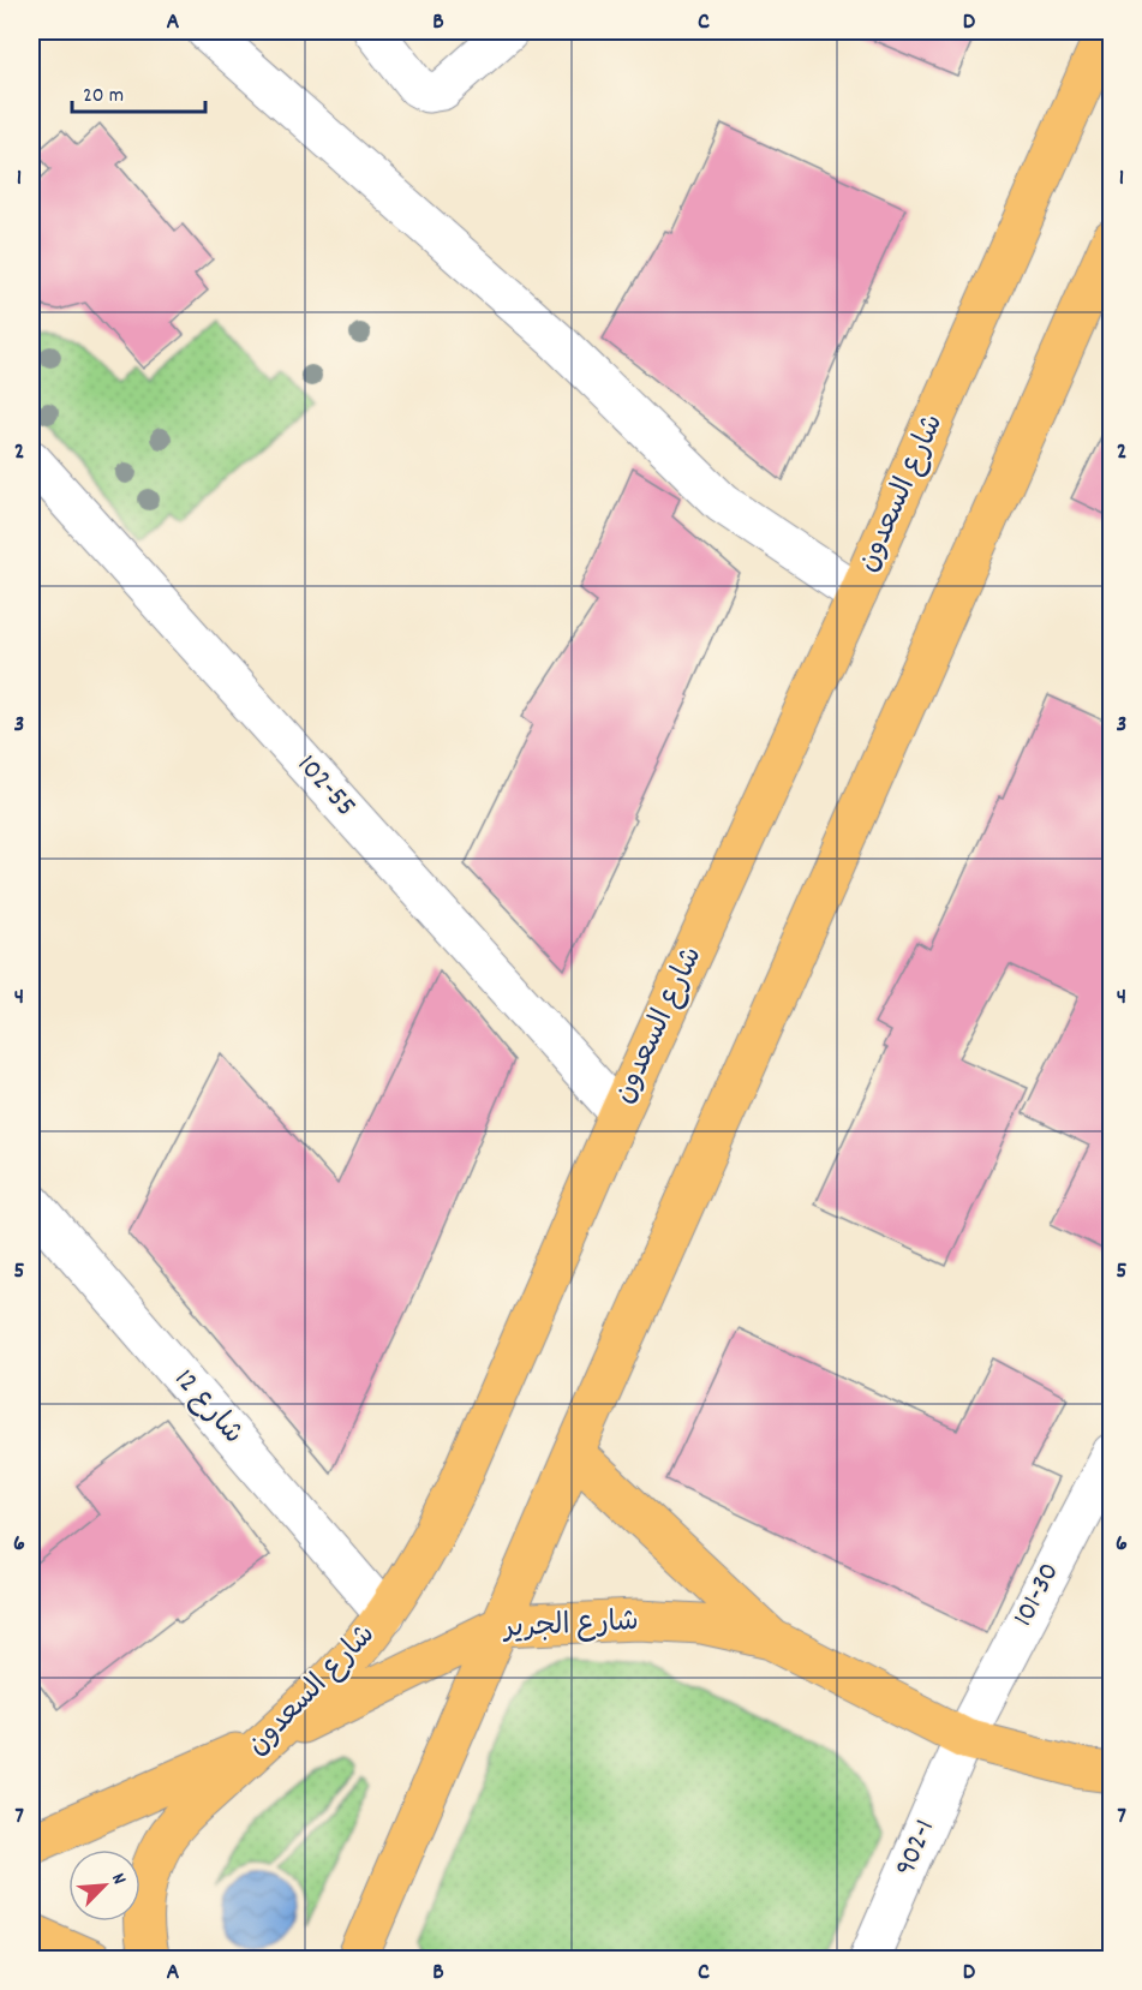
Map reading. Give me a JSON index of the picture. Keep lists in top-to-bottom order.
{
  "streets": {
    "main road": ["شارع السعدون", "شارع الجرير"],
    "street": [
      "102-55",
      "شارع 12",
      "101-30",
      "902-1"
    ]
  },
  "crossings": [
    ["شارع السعدون", "102-55"],
    ["شارع السعدون", "شارع 12"],
    ["شارع السعدون", "شارع الجرير"],
    ["101-30", "شارع الجرير"],
    ["101-30", "902-1"],
    ["شارع الجرير", "902-1"]
  ],
  "scale_bar": "20 m",
  "north": "top right",
  "grid": {
    "columns": [
      "A",
      "B",
      "C",
      "D"
    ],
    "rows": [
      "1",
      "2",
      "3",
      "4",
      "5",
      "6",
      "7"
    ]
  }
}
